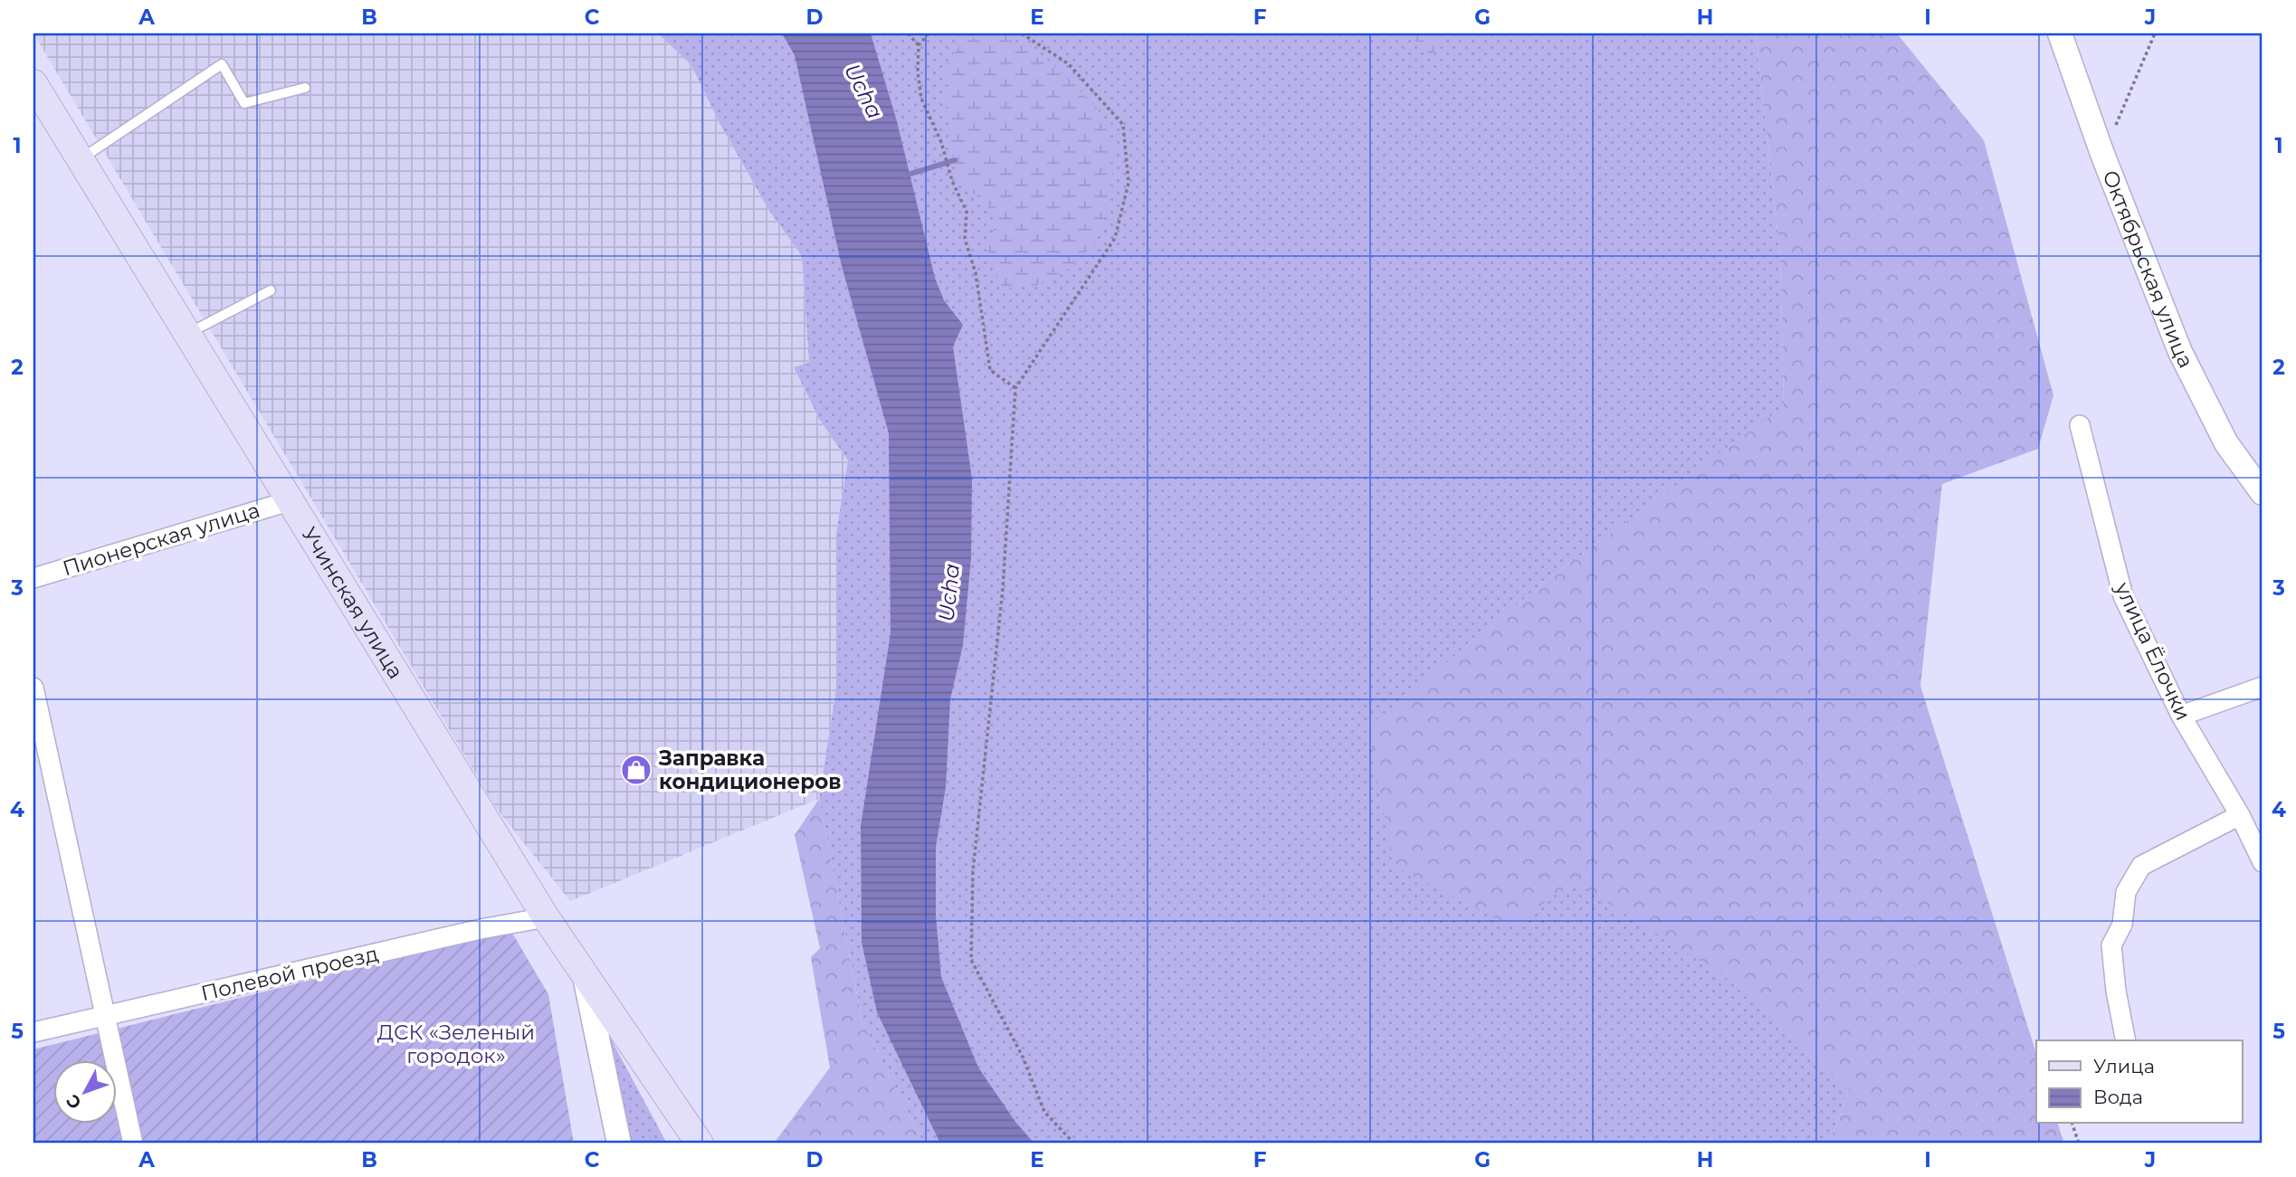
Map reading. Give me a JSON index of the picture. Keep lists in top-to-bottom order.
{
  "streets": {
    "main road": ["Учинская улица"],
    "street": [
      "Октябрьская улица",
      "Пионерская улица",
      "улица Ёлочки",
      "Полевой проезд"
    ]
  },
  "crossings": [
    ["Пионерская улица", "Учинская улица"],
    ["Учинская улица", "Полевой проезд"]
  ],
  "water": ["Ucha"],
  "parks": ["ДСК «Зеленый городок»"],
  "places": {
    "shop": ["Заправка кондиционеров"]
  },
  "legend": ["Улица", "Вода"],
  "north": "bottom left",
  "grid": {
    "columns": [
      "A",
      "B",
      "C",
      "D",
      "E",
      "F",
      "G",
      "H",
      "I",
      "J"
    ],
    "rows": [
      "1",
      "2",
      "3",
      "4",
      "5"
    ]
  }
}
